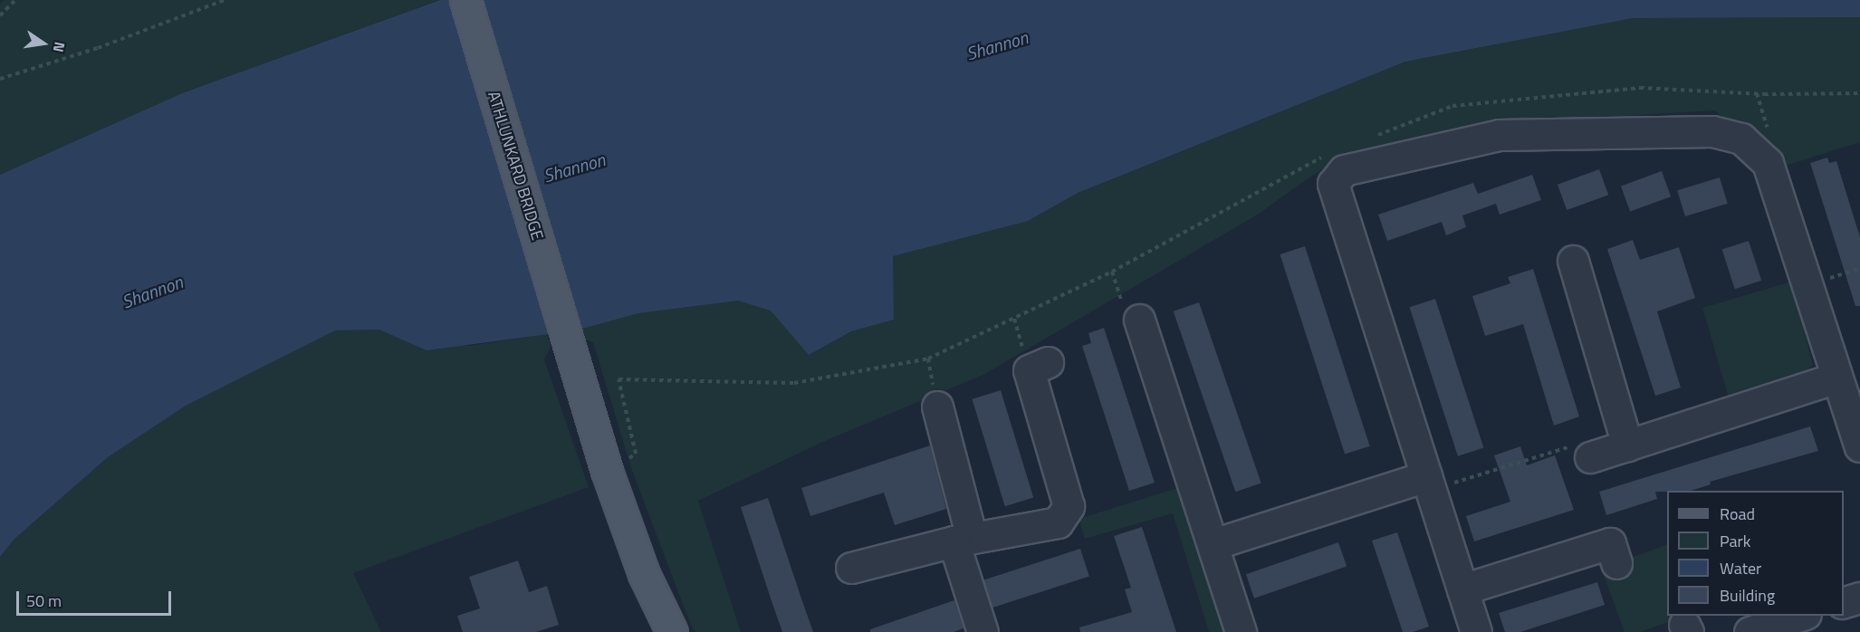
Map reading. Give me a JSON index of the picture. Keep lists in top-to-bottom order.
{
  "streets": {
    "main road": ["ATHLUNKARD BRIDGE"]
  },
  "water": ["Shannon"],
  "legend": [
    "Road",
    "Park",
    "Water",
    "Building"
  ],
  "scale_bar": "50 m",
  "north": "right"
}
